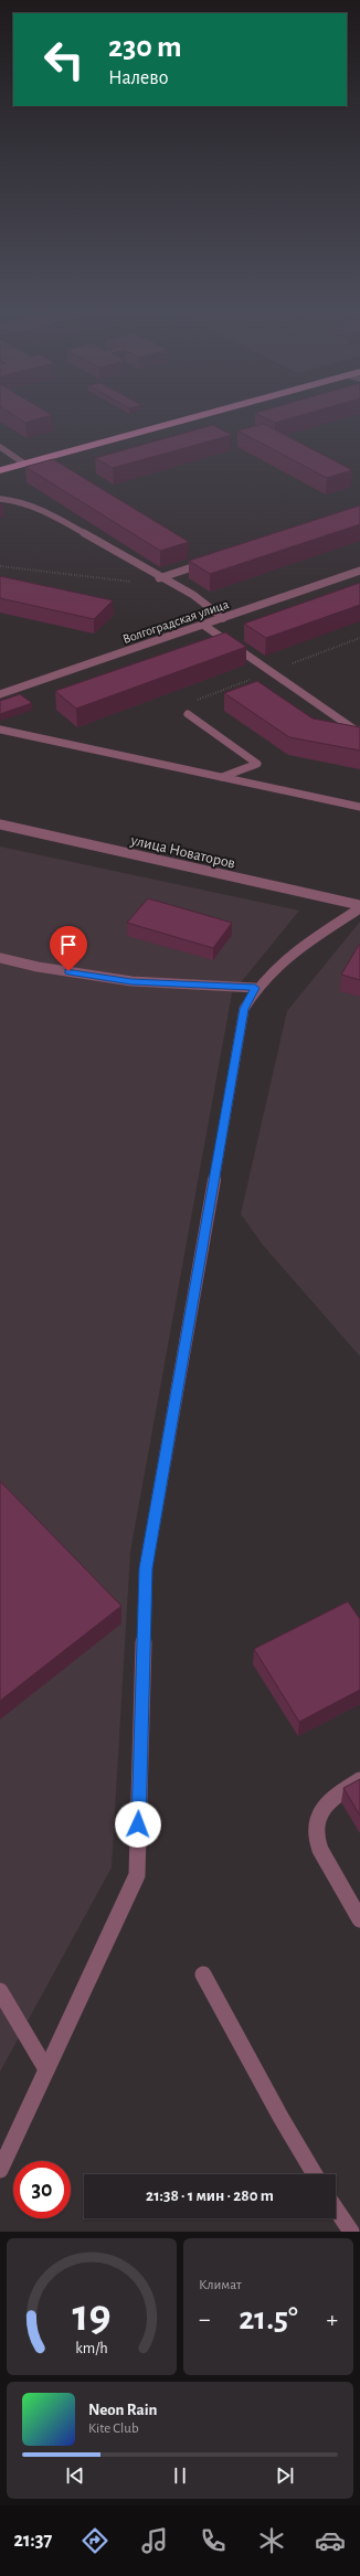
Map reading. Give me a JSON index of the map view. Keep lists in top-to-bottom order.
{
  "streets": {
    "street": ["Волгоградская улица", "улица Новаторов"]
  },
  "page": {
    "turn": ["230 m", "Налево"],
    "limit": "30",
    "trip": "21:38 · 1 мин · 280 m",
    "tile": "Климат",
    "heat": ["−", "21.5°", "+"],
    "song": ["Neon Rain", "Kite Club"],
    "tabs": "21:37",
    "gauge": ["19", "km/h"]
  }
}
